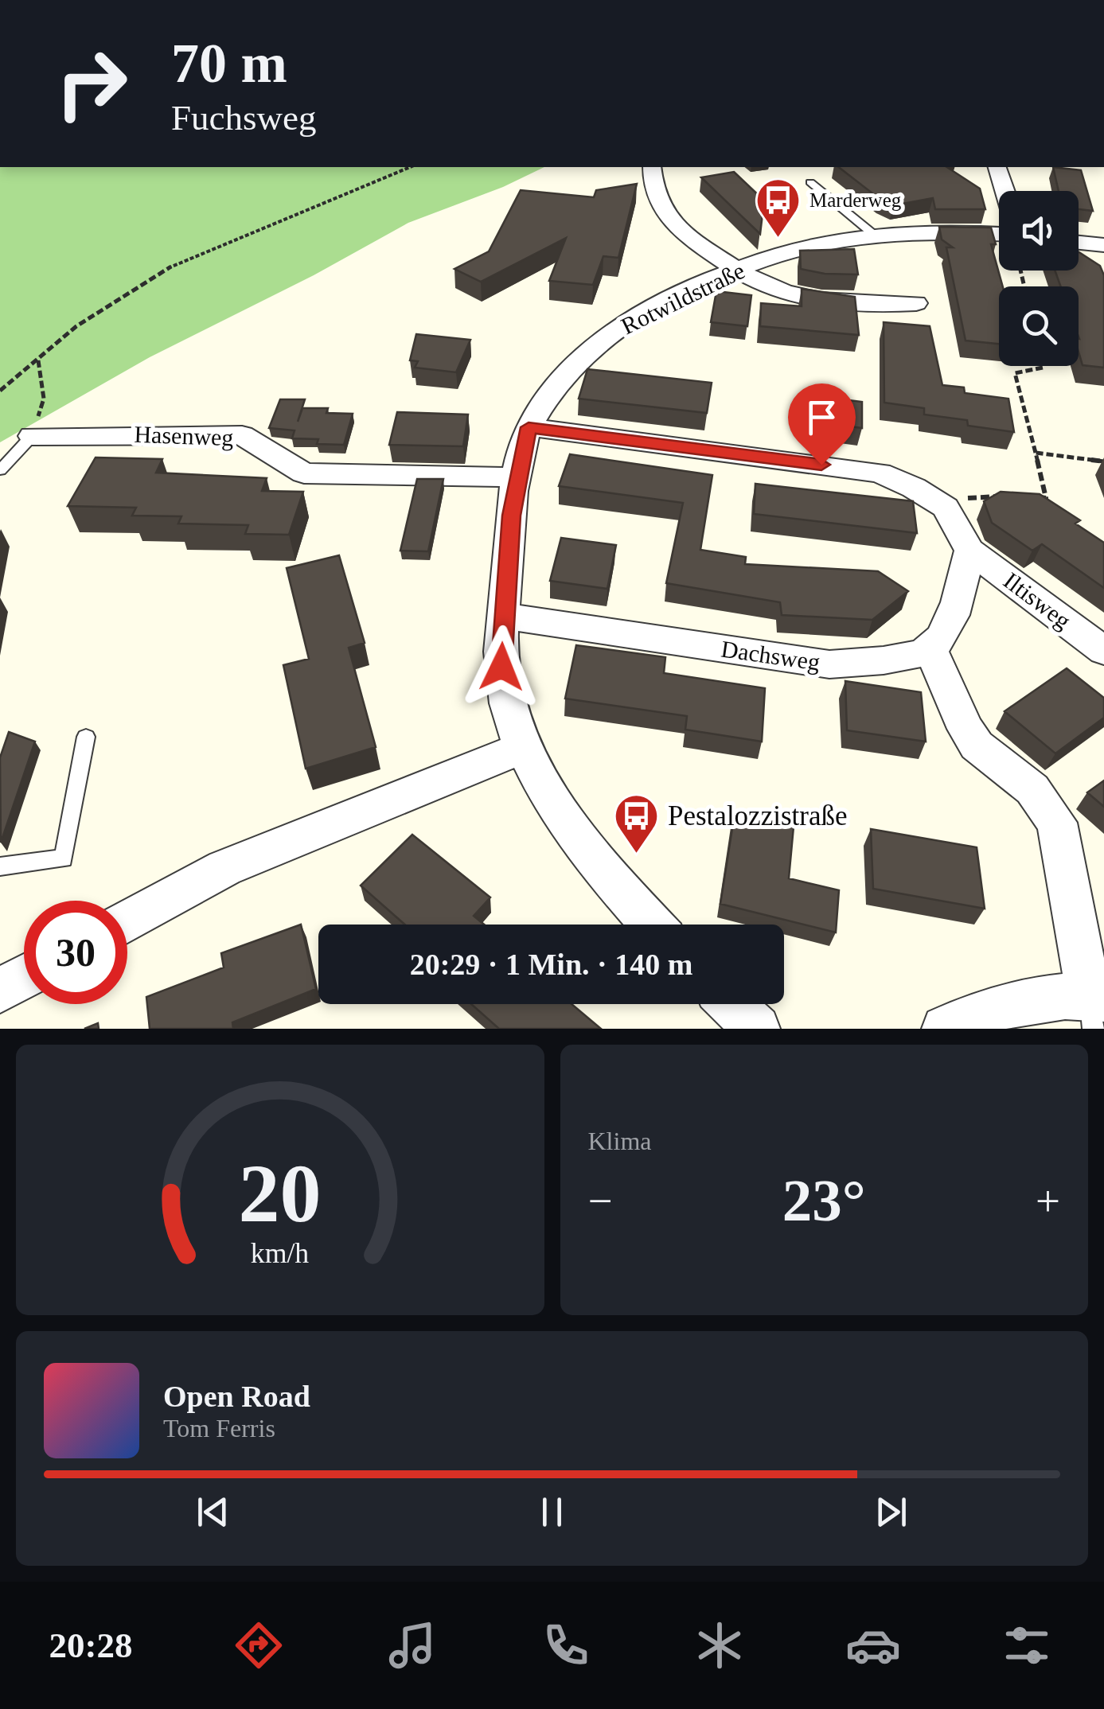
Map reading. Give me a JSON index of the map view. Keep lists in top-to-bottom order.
{
  "streets": {
    "street": [
      "Rotwildstraße",
      "Hasenweg",
      "Iltisweg",
      "Dachsweg"
    ]
  },
  "crossings": [
    ["Rotwildstraße", "Hasenweg"],
    ["Rotwildstraße", "Dachsweg"]
  ],
  "places": {
    "bus stop": ["Marderweg", "Pestalozzistraße"]
  },
  "page": {
    "turn": ["70 m", "Fuchsweg"],
    "limit": "30",
    "trip": "20:29 · 1 Min. · 140 m",
    "tile": "Klima",
    "heat": ["−", "23°", "+"],
    "song": ["Open Road", "Tom Ferris"],
    "tabs": "20:28",
    "gauge": ["20", "km/h"]
  }
}
